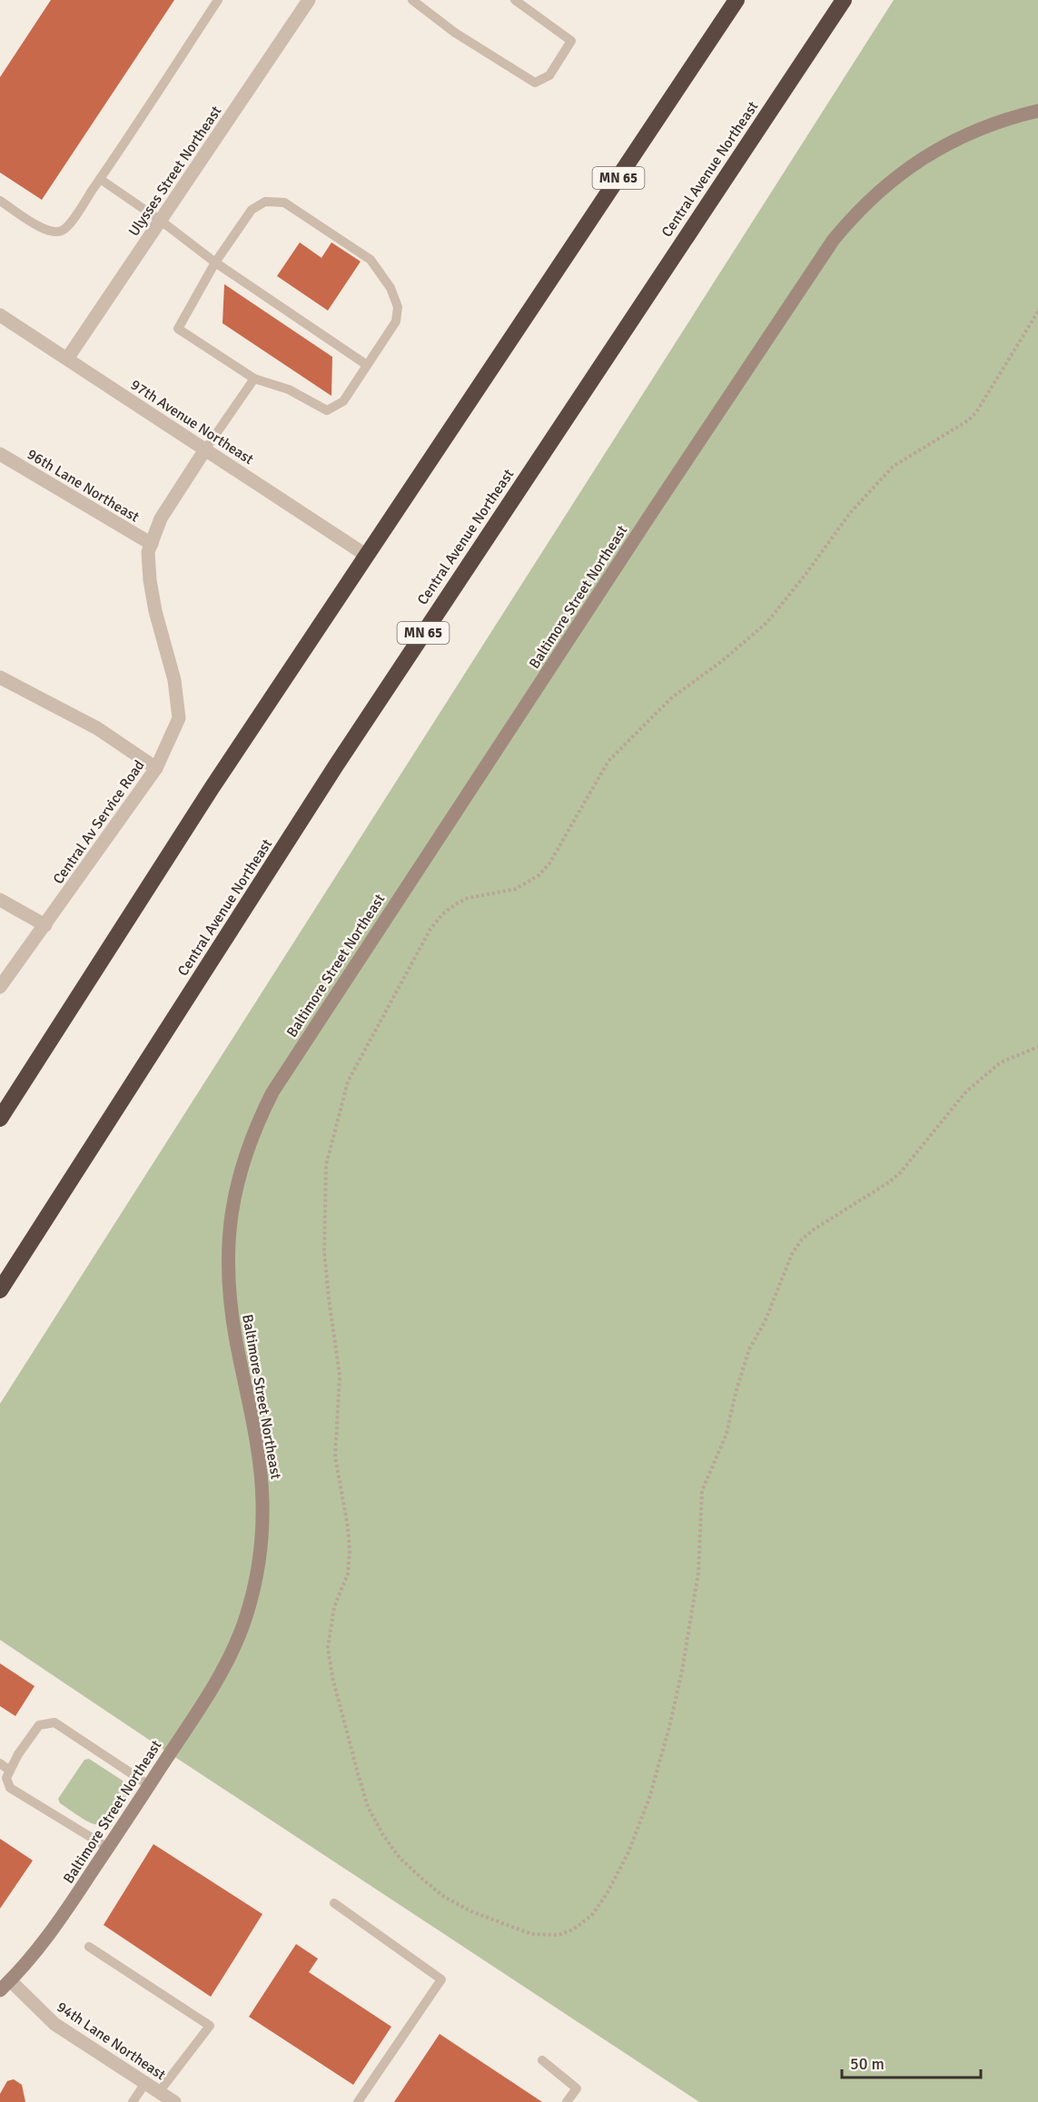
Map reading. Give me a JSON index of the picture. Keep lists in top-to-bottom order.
{
  "streets": {
    "highway": ["Central Avenue Northeast", "MN 65"],
    "street": [
      "Ulysses Street Northeast",
      "97th Avenue Northeast",
      "96th Lane Northeast",
      "Baltimore Street Northeast",
      "Central Av Service Road",
      "94th Lane Northeast"
    ]
  },
  "crossings": [
    ["Ulysses Street Northeast", "97th Avenue Northeast"],
    ["MN 65", "97th Avenue Northeast"],
    ["97th Avenue Northeast", "Central Av Service Road"],
    ["96th Lane Northeast", "Central Av Service Road"],
    ["Baltimore Street Northeast", "94th Lane Northeast"]
  ],
  "scale_bar": "50 m"
}
